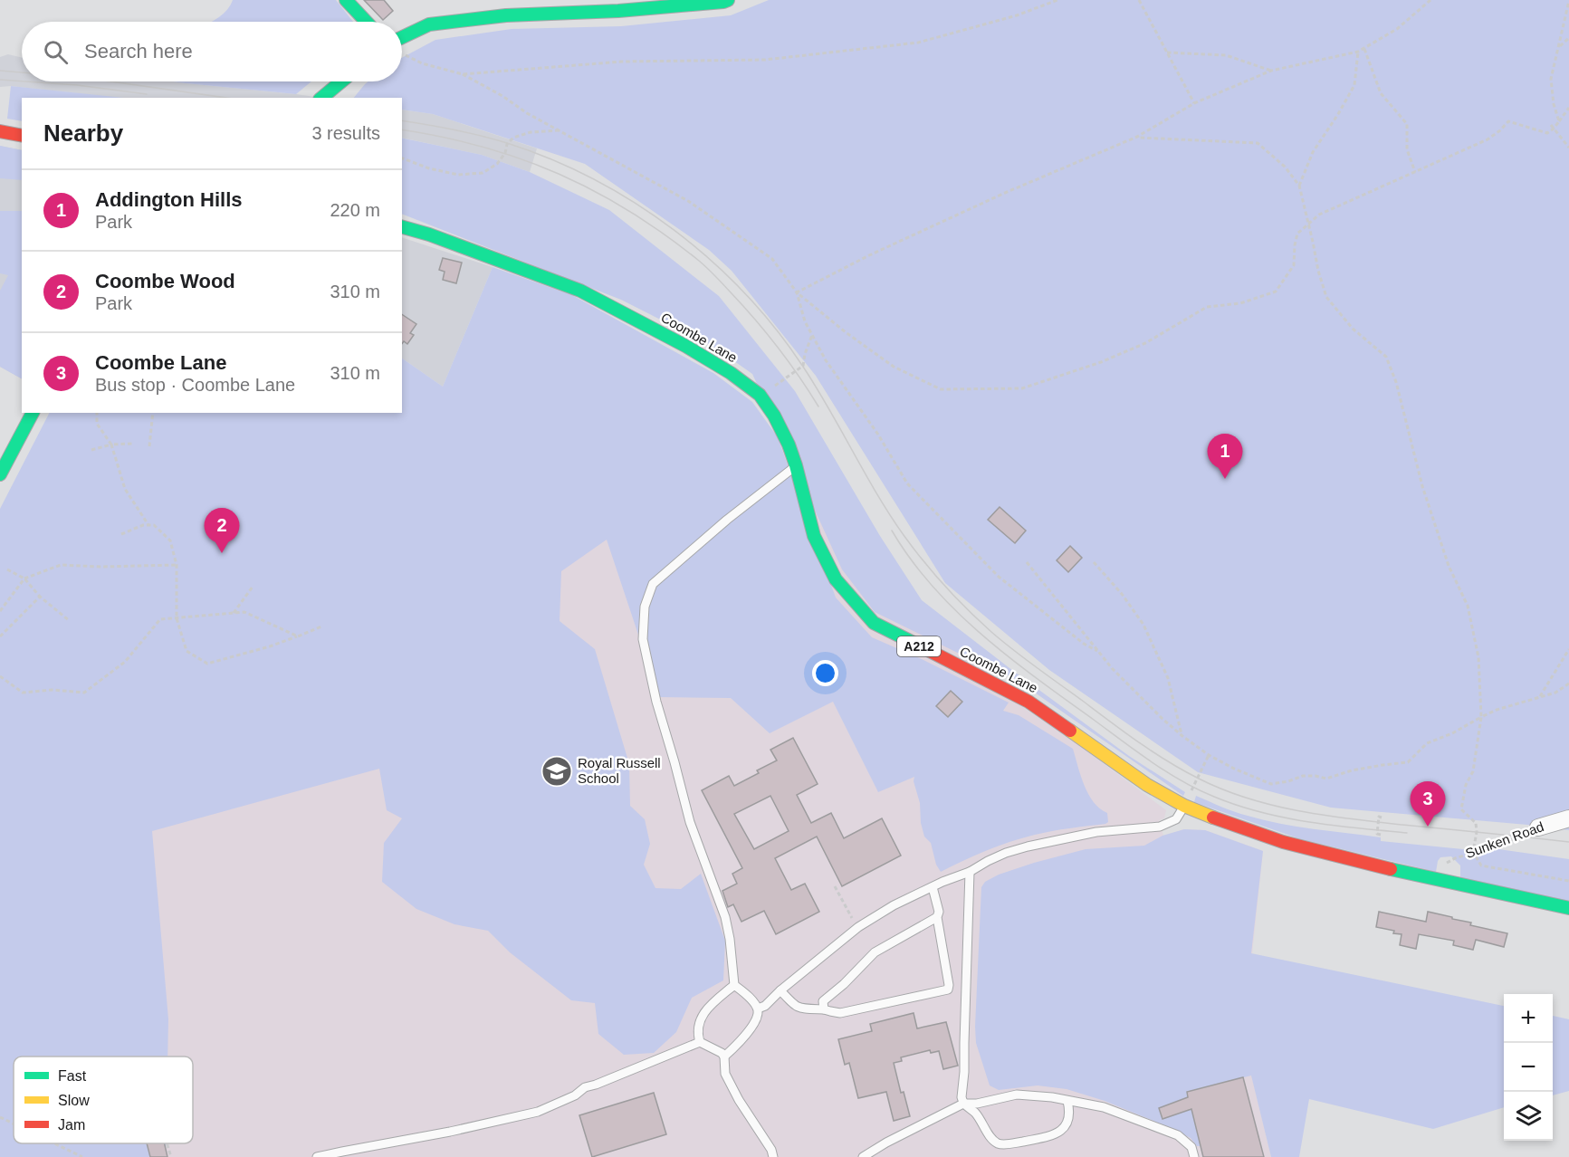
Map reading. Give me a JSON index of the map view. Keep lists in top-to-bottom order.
{
  "streets": {
    "main road": ["Coombe Lane", "A212"],
    "street": ["Sunken Road"]
  },
  "places": {
    "school or university": ["Royal Russell School"]
  },
  "legend": ["Fast", "Slow", "Jam"],
  "page": {
    "search": "Search here",
    "heading": ["Nearby", "3 results"],
    "list": [
      {
        "mark": "1",
        "name": "Addington Hills",
        "note": "Park",
        "value": "220 m"
      },
      {
        "mark": "2",
        "name": "Coombe Wood",
        "note": "Park",
        "value": "310 m"
      },
      {
        "mark": "3",
        "name": "Coombe Lane",
        "note": "Bus stop · Coombe Lane",
        "value": "310 m"
      }
    ],
    "pins": ["1", "2", "3"],
    "map_buttons": ["+", "−"]
  }
}
